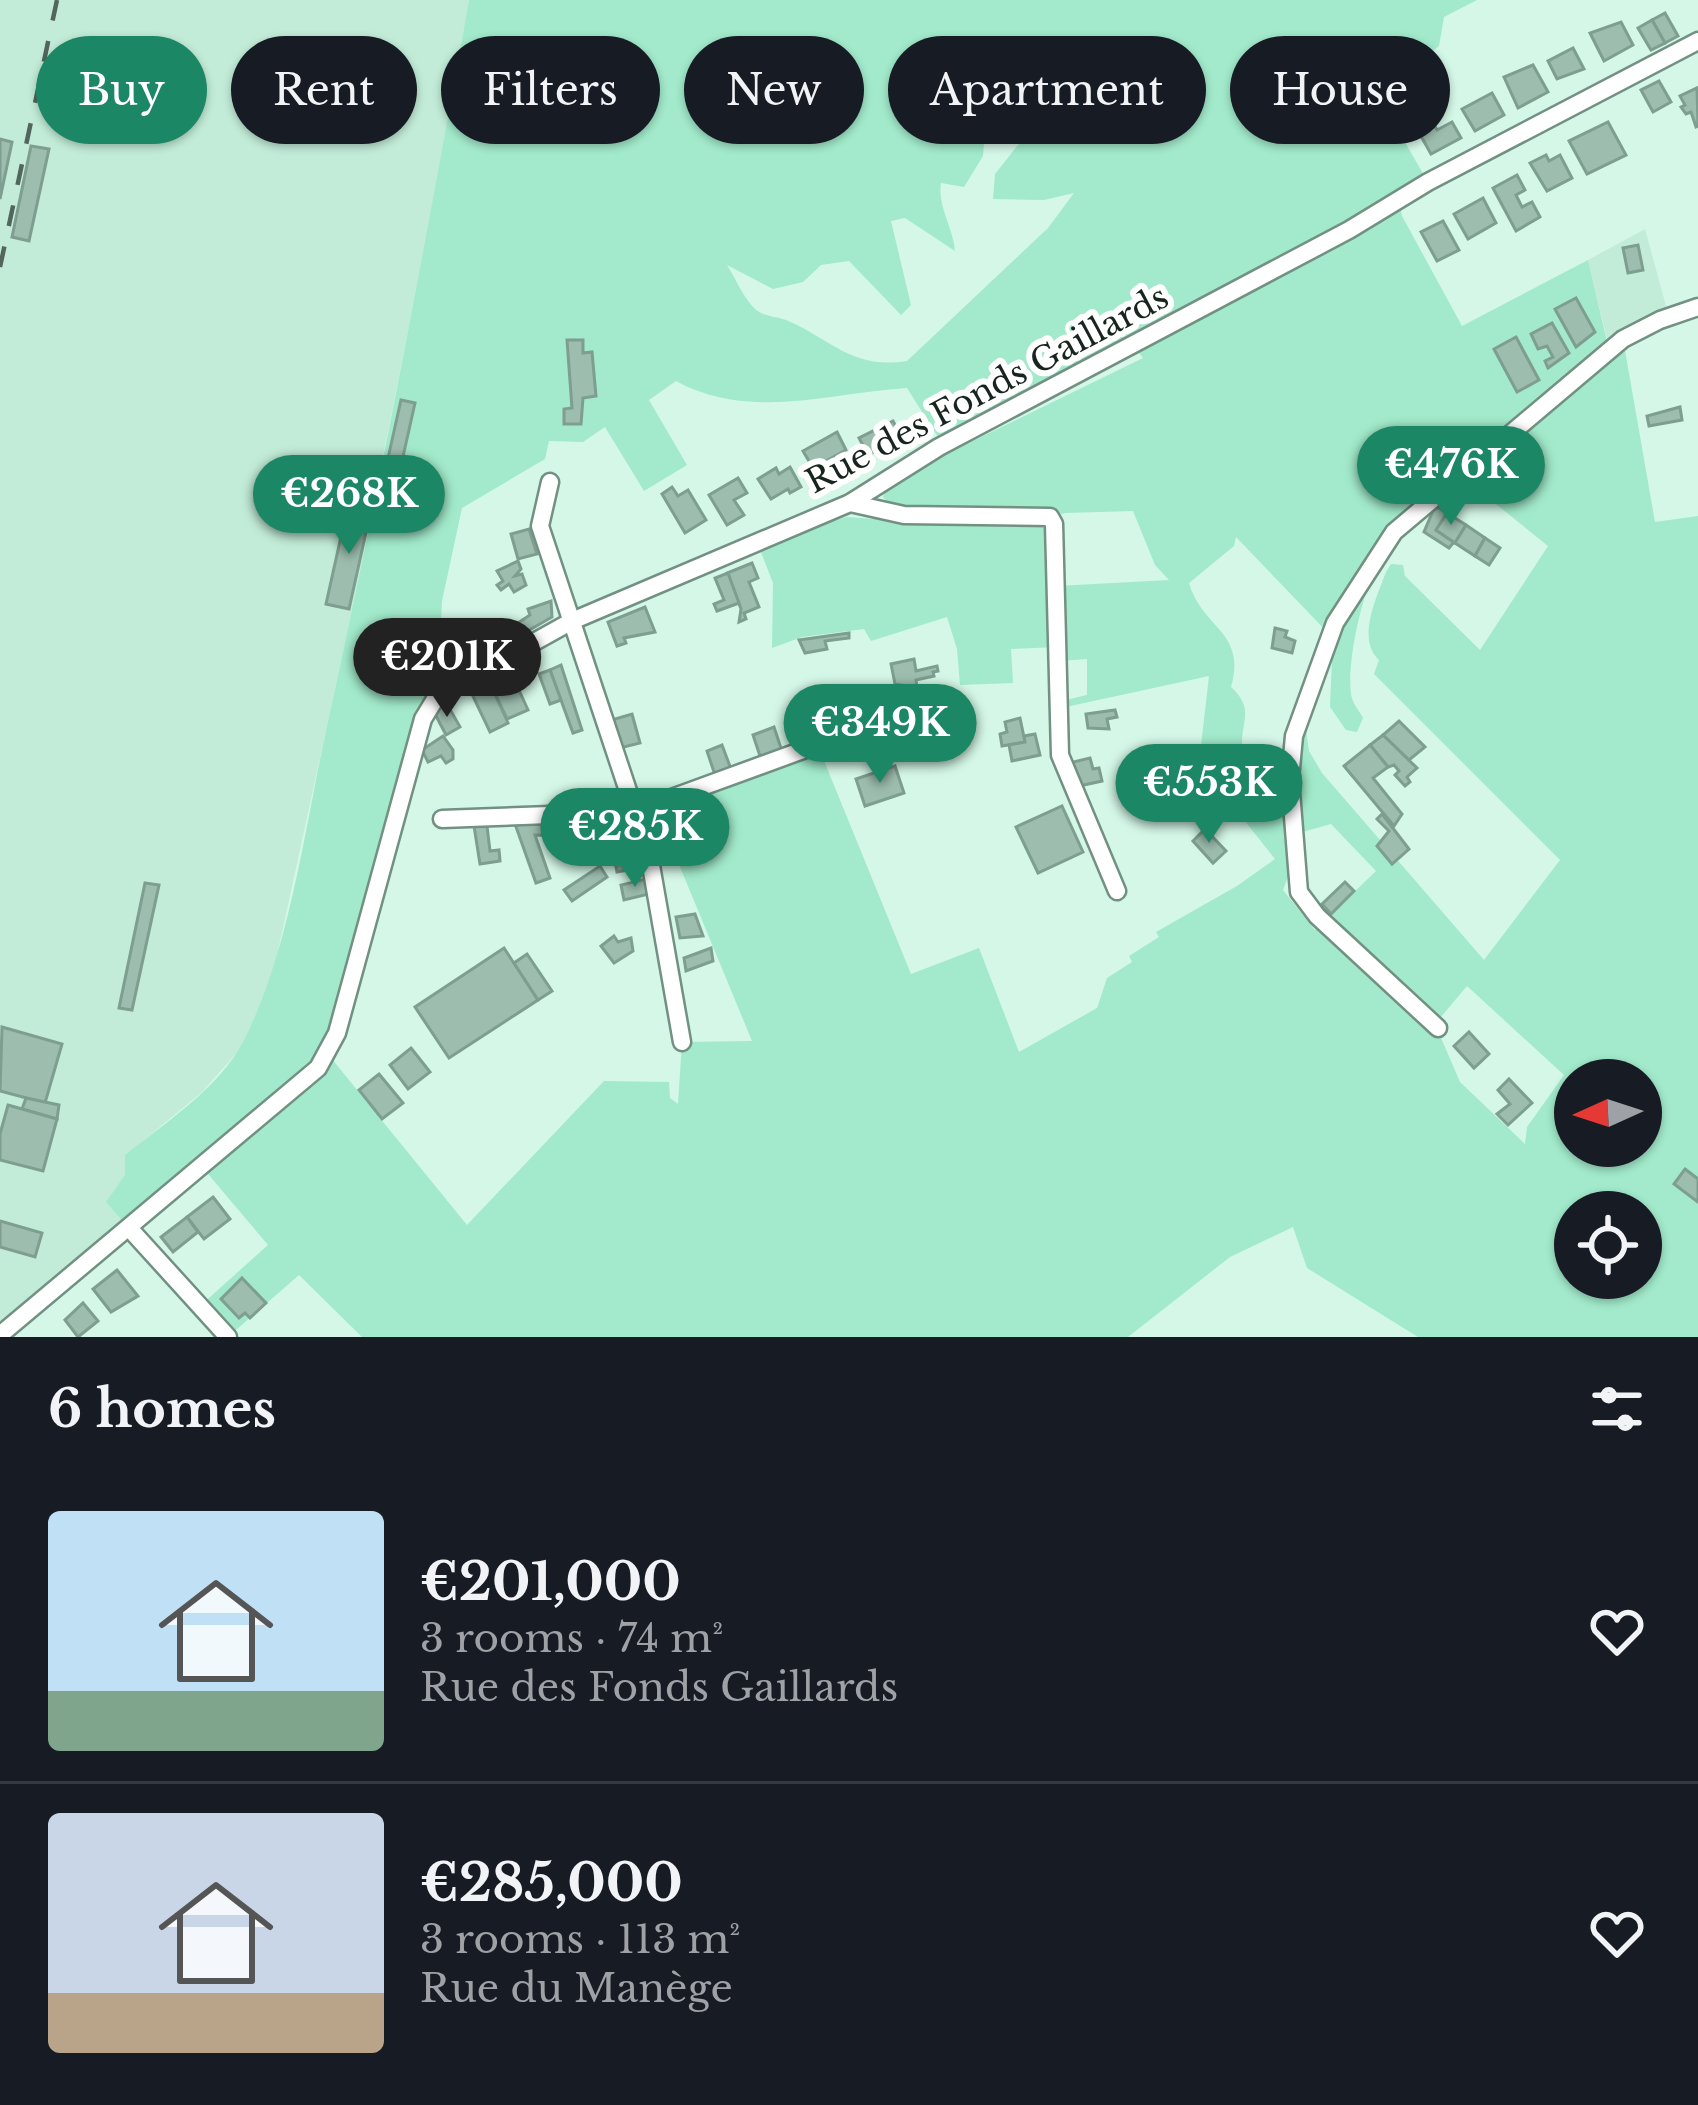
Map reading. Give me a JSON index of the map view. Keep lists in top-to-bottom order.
{
  "streets": {
    "street": ["Rue des Fonds Gaillards"]
  },
  "north": "left",
  "page": {
    "chip": [
      "Buy",
      "Rent",
      "Filters",
      "New",
      "Apartment",
      "House"
    ],
    "price": [
      "€476K",
      "€268K",
      "€201K",
      "€349K",
      "€553K",
      "€285K"
    ],
    "heading": "6 homes",
    "list": [
      {
        "name": "€201,000",
        "note": "3 rooms · 74 m² · Rue des Fonds Gaillards"
      },
      {
        "name": "€285,000",
        "note": "3 rooms · 113 m² · Rue du Manège"
      }
    ]
  }
}
